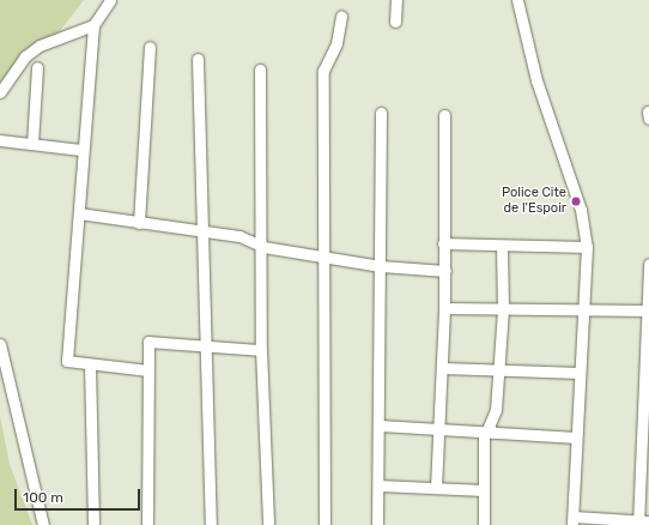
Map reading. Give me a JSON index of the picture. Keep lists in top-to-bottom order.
{
  "places": ["Police Cite de l'Espoir"],
  "scale_bar": "100 m"
}
